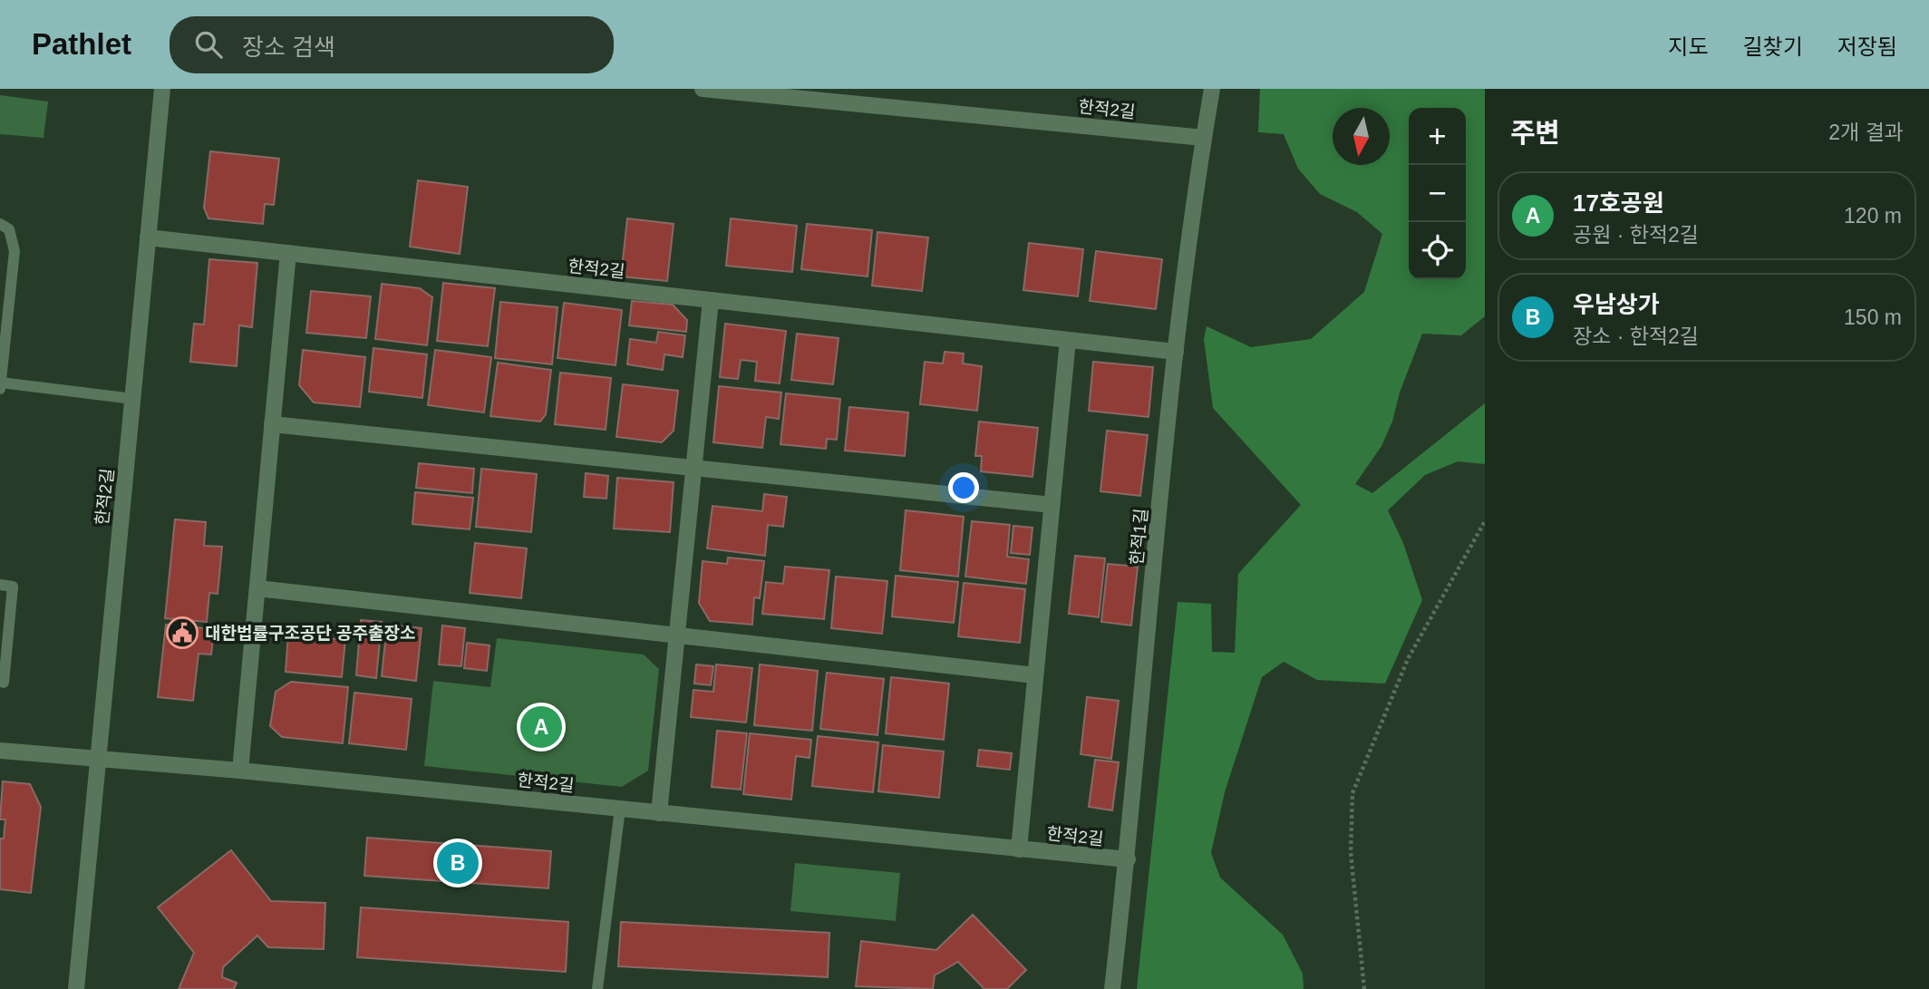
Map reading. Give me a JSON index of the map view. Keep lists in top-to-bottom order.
{
  "streets": {
    "street": ["한적2길", "한적1길"]
  },
  "crossings": [
    ["한적2길", "한적1길"]
  ],
  "places": {
    "public building": ["대한법률구조공단 공주출장소"]
  },
  "north": "bottom",
  "page": {
    "header": "Pathlet",
    "search": "장소 검색",
    "nav": ["지도", "길찾기", "저장됨"],
    "heading": ["주변", "2개 결과"],
    "map_buttons": ["+", "−"],
    "list": [
      {
        "mark": "A",
        "name": "17호공원",
        "note": "공원 · 한적2길",
        "value": "120 m"
      },
      {
        "mark": "B",
        "name": "우남상가",
        "note": "장소 · 한적2길",
        "value": "150 m"
      }
    ],
    "pins": ["A", "B"]
  }
}
